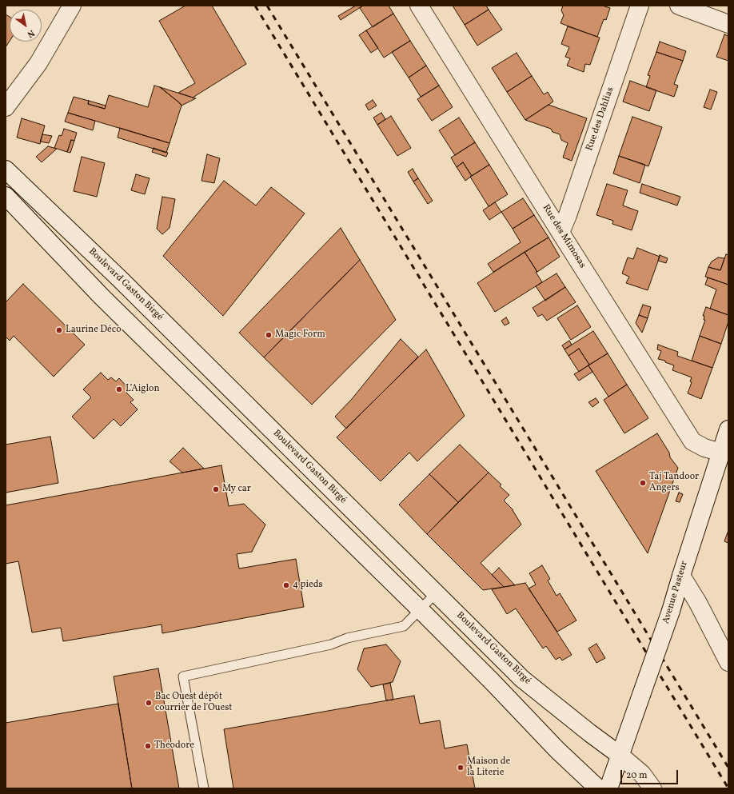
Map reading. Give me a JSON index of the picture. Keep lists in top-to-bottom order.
{
  "streets": {
    "main road": [
      "Rue des Dahlias",
      "Rue des Mimosas",
      "Boulevard Gaston Birgé",
      "Avenue Pasteur"
    ]
  },
  "crossings": [
    ["Rue des Dahlias", "Rue des Mimosas"],
    ["Rue des Mimosas", "Avenue Pasteur"],
    ["Boulevard Gaston Birgé", "Avenue Pasteur"]
  ],
  "places": [
    "Laurine Déco",
    "Magic Form",
    "L’Aiglon",
    "Taj Tandoor Angers",
    "My car",
    "4 pieds",
    "Bac Ouest dépôt courrier de l'Ouest",
    "Théodore",
    "Maison de la Literie"
  ],
  "scale_bar": "20 m",
  "north": "bottom right"
}
